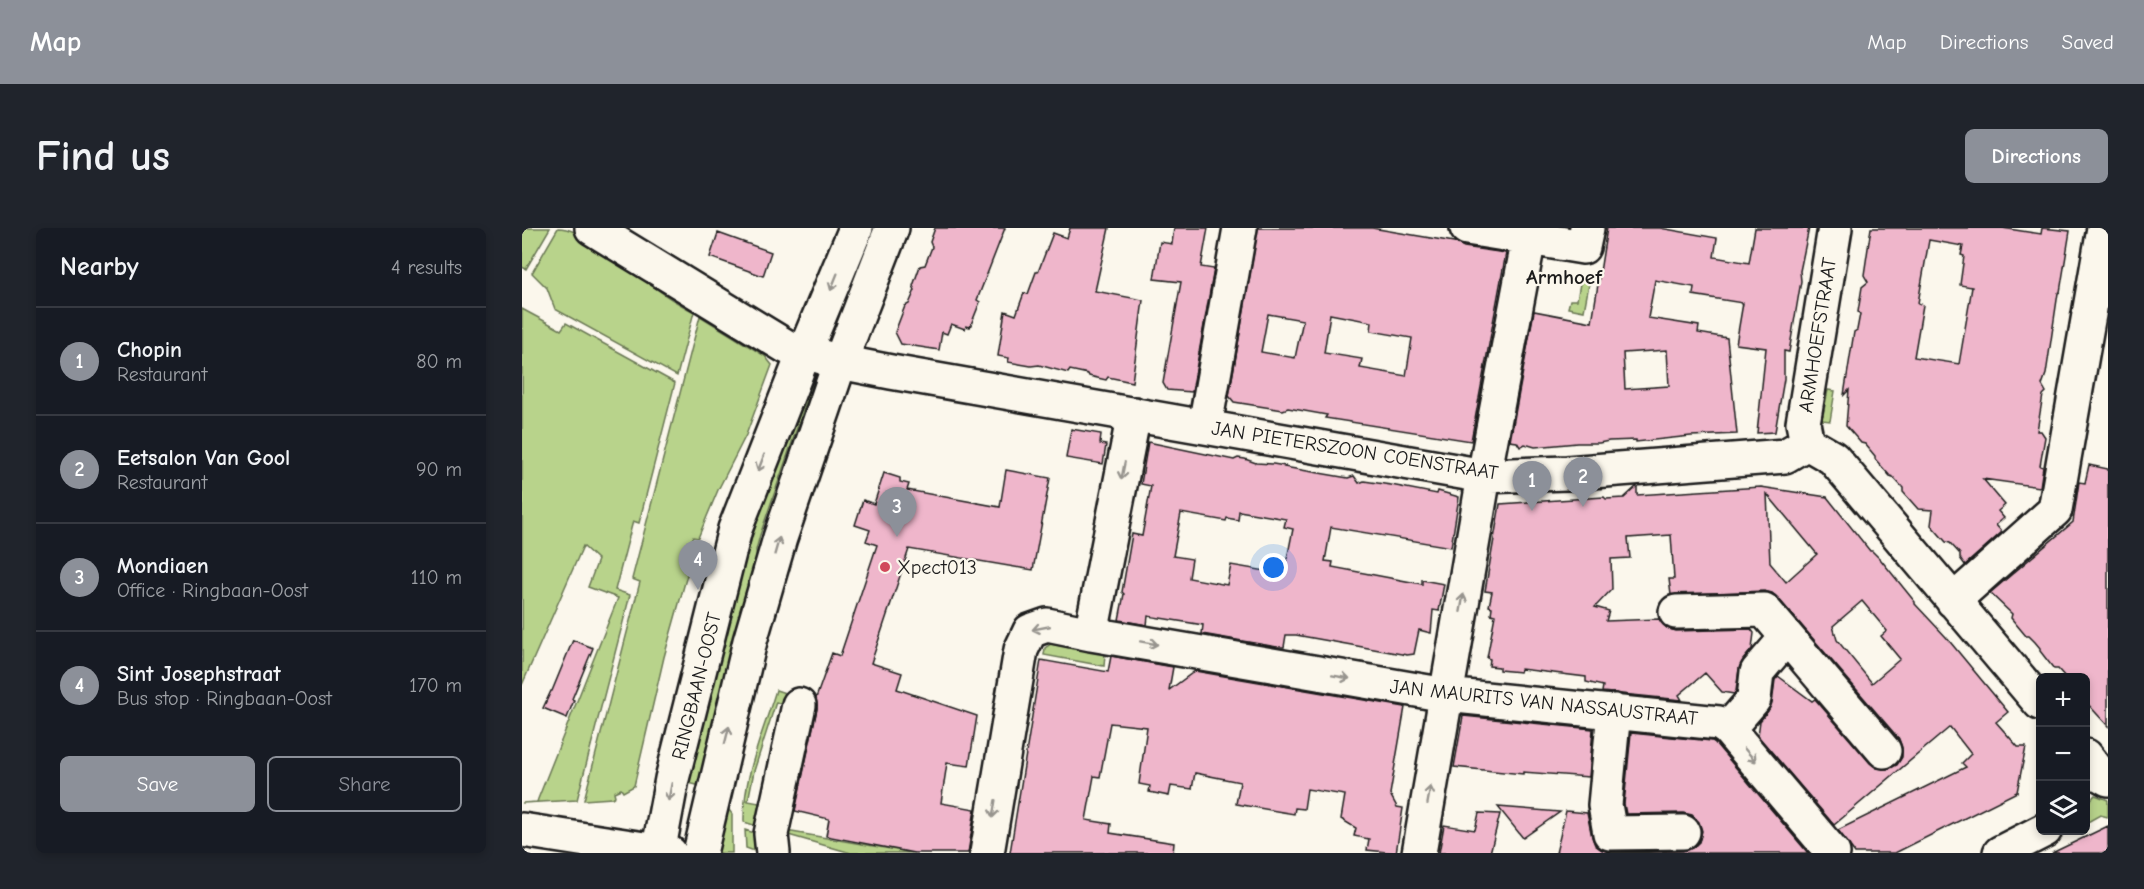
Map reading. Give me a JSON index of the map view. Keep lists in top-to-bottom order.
{
  "streets": {
    "street": [
      "ARMHOEFSTRAAT",
      "JAN PIETERSZOON COENSTRAAT",
      "RINGBAAN-OOST",
      "JAN MAURITS VAN NASSAUSTRAAT"
    ]
  },
  "crossings": [
    ["ARMHOEFSTRAAT", "JAN PIETERSZOON COENSTRAAT"]
  ],
  "districts": ["Armhoef"],
  "places": ["Xpect013"],
  "page": {
    "header": "Map",
    "nav": ["Map", "Directions", "Saved"],
    "buttons": [
      "Directions",
      ["Save", "Share"]
    ],
    "title": "Find us",
    "heading": ["Nearby", "4 results"],
    "list": [
      {
        "mark": "1",
        "name": "Chopin",
        "note": "Restaurant",
        "value": "80 m"
      },
      {
        "mark": "2",
        "name": "Eetsalon Van Gool",
        "note": "Restaurant",
        "value": "90 m"
      },
      {
        "mark": "3",
        "name": "Mondiaen",
        "note": "Office · Ringbaan-Oost",
        "value": "110 m"
      },
      {
        "mark": "4",
        "name": "Sint Josephstraat",
        "note": "Bus stop · Ringbaan-Oost",
        "value": "170 m"
      }
    ],
    "pins": [
      "2",
      "1",
      "3",
      "4"
    ],
    "map_buttons": ["+", "−"]
  }
}
